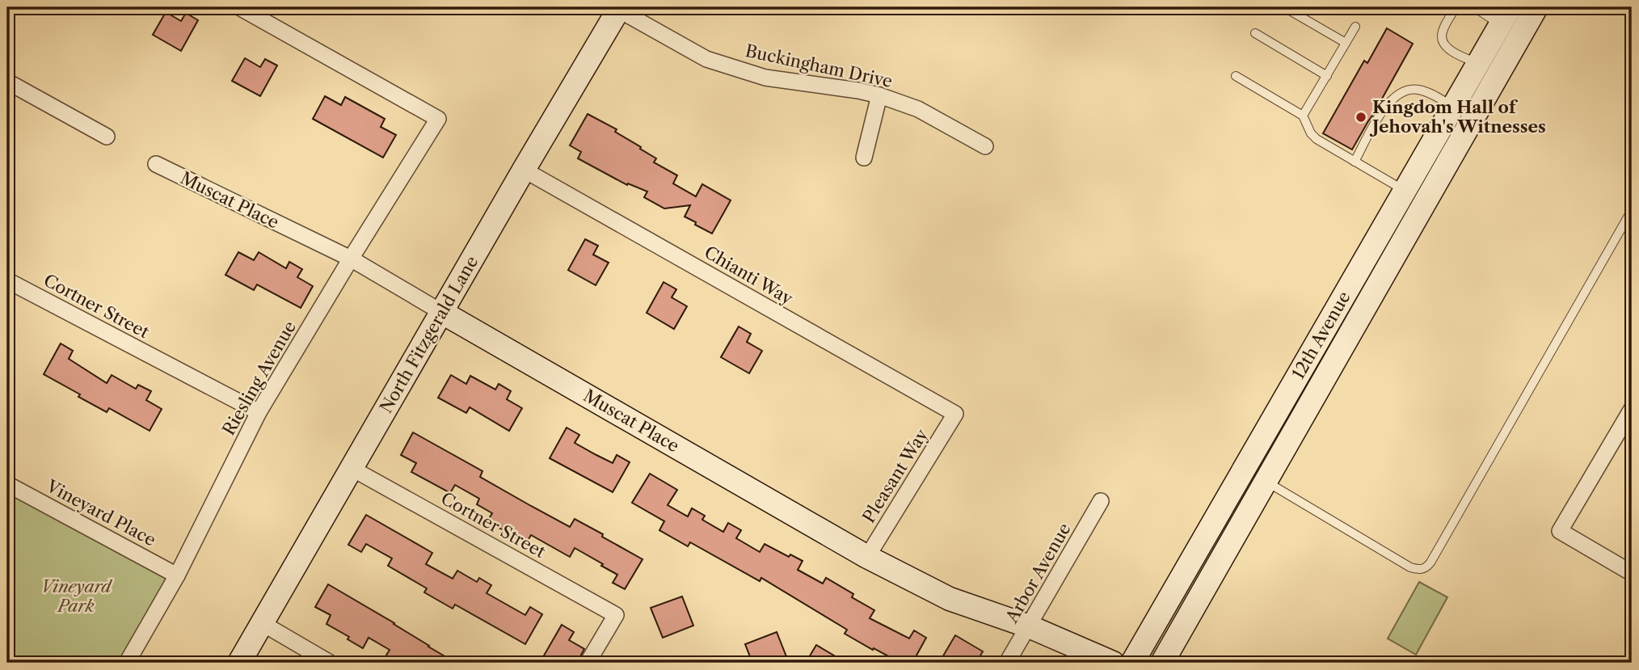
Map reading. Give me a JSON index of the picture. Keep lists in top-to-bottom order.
{
  "streets": {
    "street": [
      "Buckingham Drive",
      "Muscat Place",
      "Chianti Way",
      "Cortner Street",
      "North Fitzgerald Lane",
      "12th Avenue",
      "Riesling Avenue",
      "Pleasant Way",
      "Vineyard Place",
      "Arbor Avenue"
    ]
  },
  "crossings": [
    ["Buckingham Drive", "North Fitzgerald Lane"],
    ["Muscat Place", "North Fitzgerald Lane"],
    ["Muscat Place", "Riesling Avenue"],
    ["Muscat Place", "Pleasant Way"],
    ["Muscat Place", "Arbor Avenue"],
    ["Chianti Way", "North Fitzgerald Lane"],
    ["Chianti Way", "Pleasant Way"],
    ["Cortner Street", "North Fitzgerald Lane"],
    ["Cortner Street", "Riesling Avenue"],
    ["Riesling Avenue", "Vineyard Place"]
  ],
  "parks": ["Vineyard Park"],
  "places": ["Kingdom Hall of Jehovah's Witnesses"]
}
